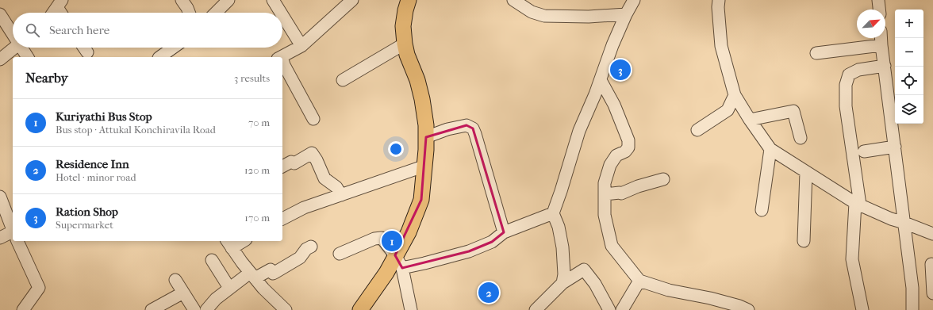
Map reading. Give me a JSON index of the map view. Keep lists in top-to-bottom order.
{
  "north": "top right",
  "page": {
    "map_buttons": ["+", "−"],
    "search": "Search here",
    "heading": ["Nearby", "3 results"],
    "pins": ["3", "1", "2"],
    "list": [
      {
        "mark": "1",
        "name": "Kuriyathi Bus Stop",
        "note": "Bus stop · Attukal Konchiravila Road",
        "value": "70 m"
      },
      {
        "mark": "2",
        "name": "Residence Inn",
        "note": "Hotel · minor road",
        "value": "120 m"
      },
      {
        "mark": "3",
        "name": "Ration Shop",
        "note": "Supermarket",
        "value": "170 m"
      }
    ]
  }
}
